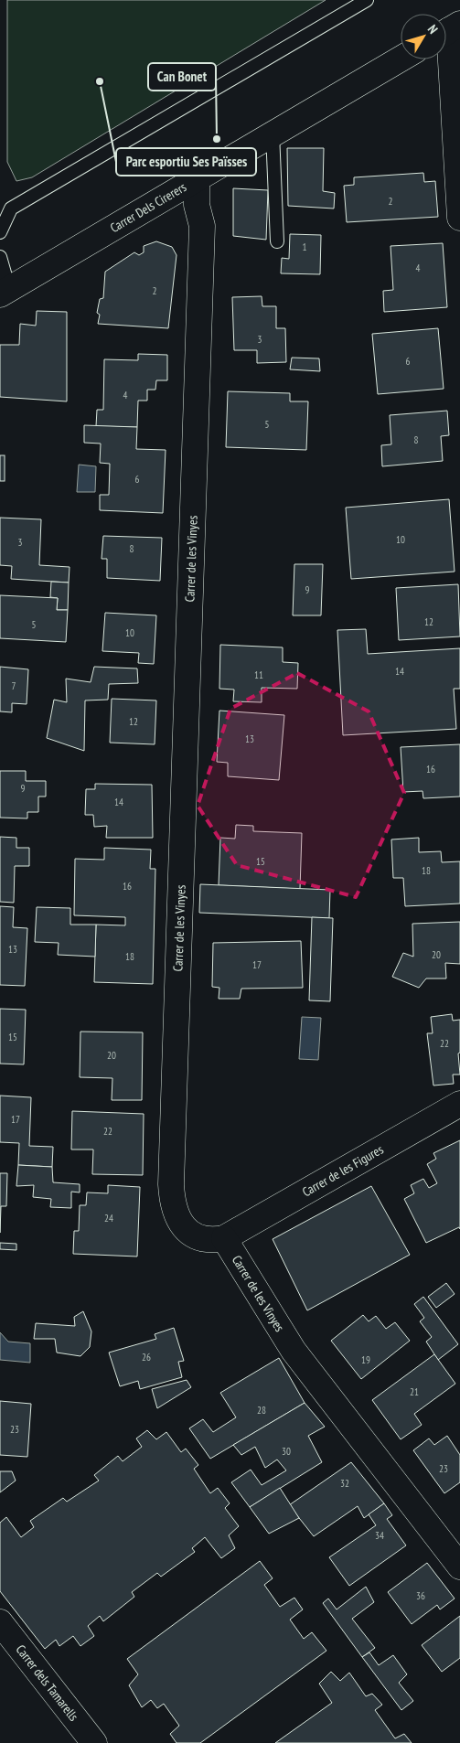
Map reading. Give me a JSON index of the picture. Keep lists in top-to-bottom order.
{
  "streets": {
    "street": [
      "Carrer Dels Cirerers",
      "Carrer de les Vinyes",
      "Carrer de les Figures",
      "Carrer dels Tamarells"
    ]
  },
  "crossings": [
    ["Carrer Dels Cirerers", "Carrer de les Vinyes"],
    ["Carrer de les Vinyes", "Carrer de les Figures"]
  ],
  "places": ["Parc esportiu Ses Païsses", "Can Bonet"],
  "house_numbers": [
    "2",
    "1",
    "4",
    "2",
    "3",
    "6",
    "4",
    "5",
    "8",
    "6",
    "10",
    "3",
    "8",
    "9",
    "12",
    "5",
    "10",
    "14",
    "11",
    "7",
    "12",
    "13",
    "16",
    "9",
    "14",
    "15",
    "18",
    "16",
    "13",
    "20",
    "18",
    "17",
    "15",
    "22",
    "20",
    "17",
    "22",
    "24",
    "26",
    "19",
    "21",
    "28",
    "23",
    "30",
    "23",
    "32",
    "34",
    "36"
  ],
  "north": "top right"
}
